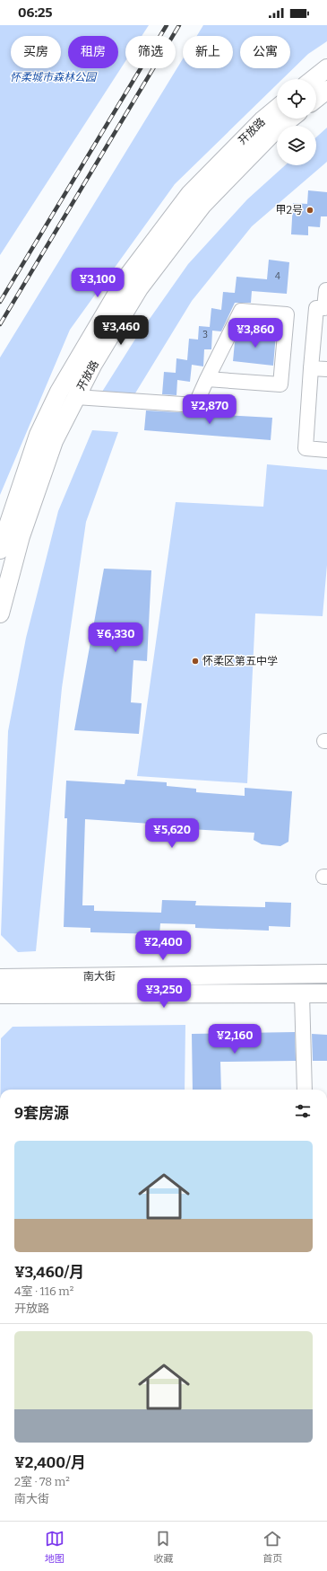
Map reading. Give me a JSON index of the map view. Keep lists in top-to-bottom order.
{
  "streets": {
    "main road": ["开放路", "南大街"]
  },
  "parks": ["怀柔城市森林公园"],
  "places": ["甲2号", "怀柔区第五中学"],
  "house_numbers": ["4", "3"],
  "page": {
    "status": "06:25",
    "chip": [
      "买房",
      "租房",
      "筛选",
      "新上",
      "公寓"
    ],
    "price": [
      "¥3,100",
      "¥3,460",
      "¥3,860",
      "¥2,870",
      "¥6,330",
      "¥5,620",
      "¥2,400",
      "¥3,250",
      "¥2,160"
    ],
    "heading": "9套房源",
    "list": [
      {
        "name": "¥3,460/月",
        "note": "4室 · 116 m² · 开放路"
      },
      {
        "name": "¥2,400/月",
        "note": "2室 · 78 m² · 南大街"
      }
    ],
    "tabs": ["地图", "收藏", "首页"]
  }
}
